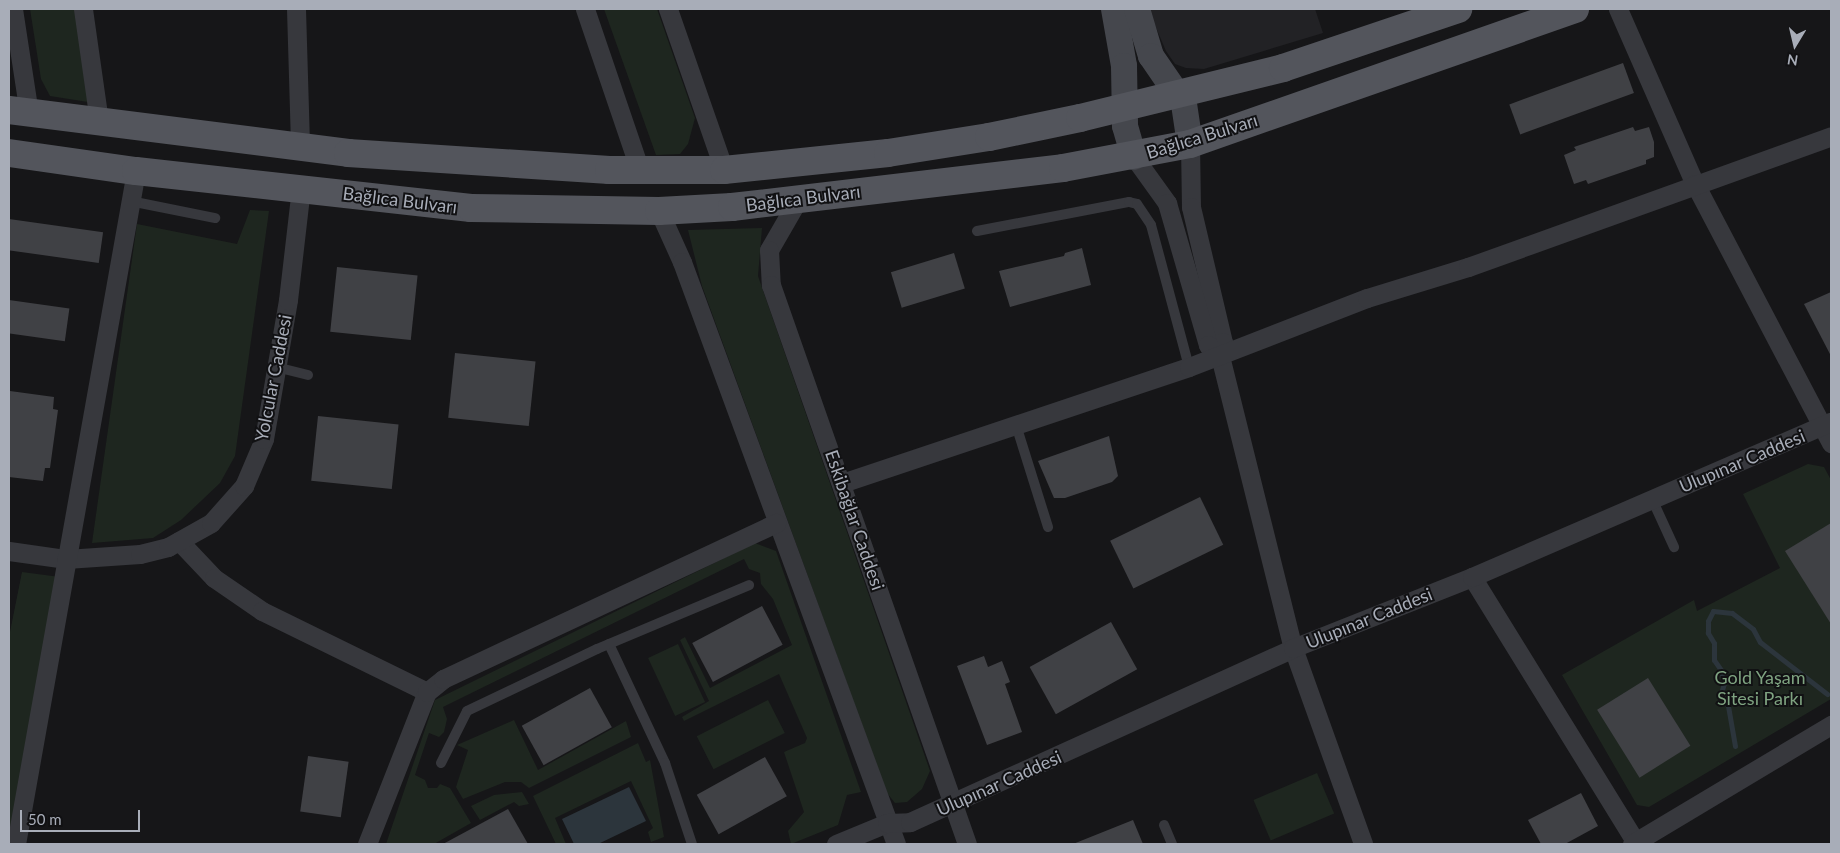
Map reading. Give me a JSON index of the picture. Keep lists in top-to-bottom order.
{
  "streets": {
    "main road": ["Bağlıca Bulvarı"],
    "street": ["Yolcular Caddesi", "Ulupınar Caddesi", "Eskibağlar Caddesi"]
  },
  "crossings": [
    ["Bağlıca Bulvarı", "Yolcular Caddesi"],
    ["Bağlıca Bulvarı", "Eskibağlar Caddesi"],
    ["Ulupınar Caddesi", "Eskibağlar Caddesi"]
  ],
  "parks": ["Gold Yaşam Sitesi Parkı"],
  "scale_bar": "50 m",
  "north": "bottom"
}
